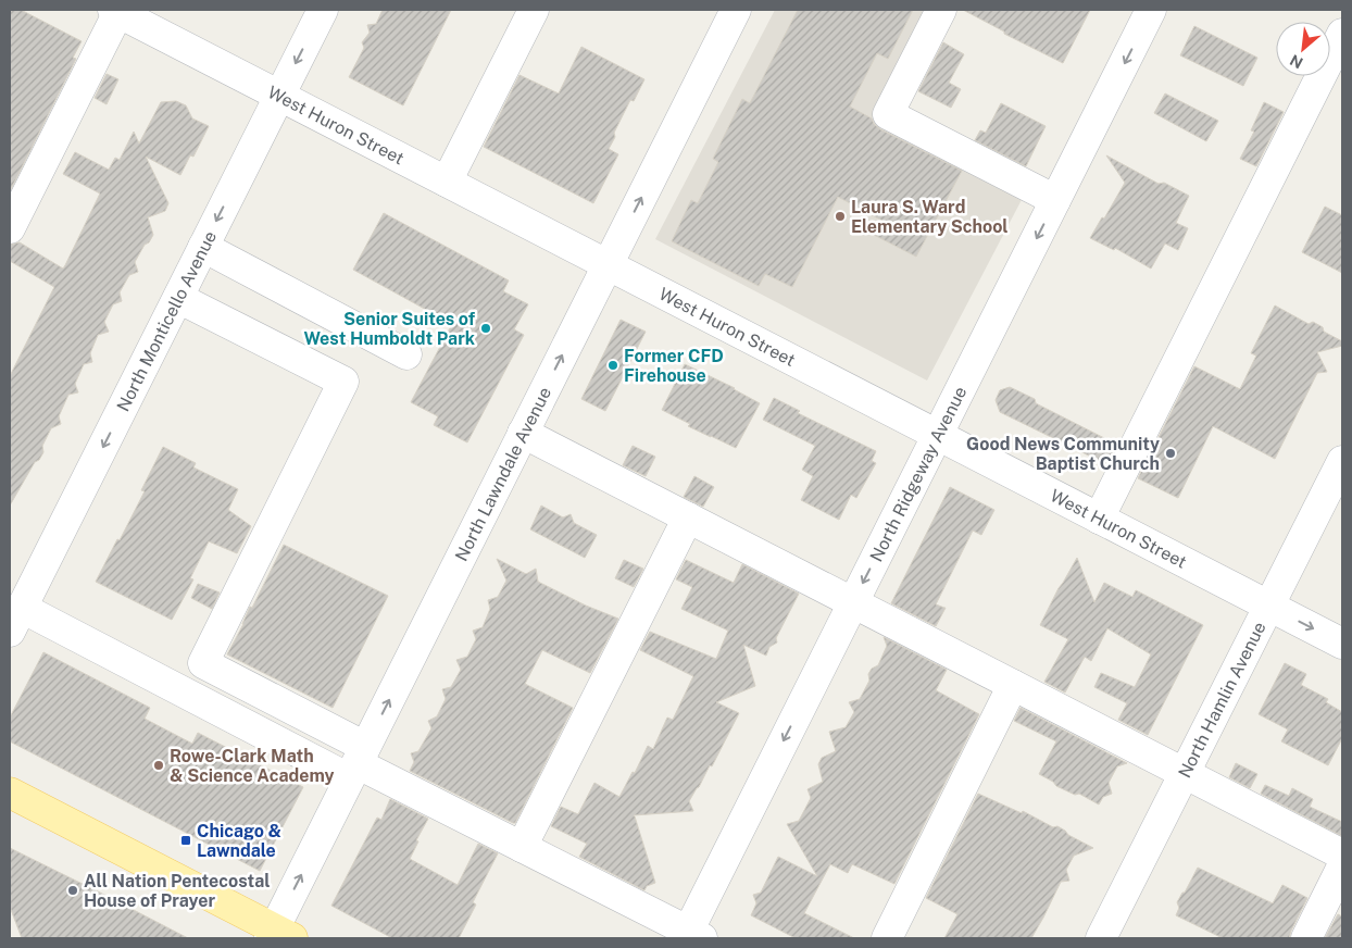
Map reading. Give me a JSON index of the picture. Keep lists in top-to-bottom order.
{
  "streets": {
    "street": [
      "West Huron Street",
      "North Monticello Avenue",
      "North Lawndale Avenue",
      "North Ridgeway Avenue",
      "North Hamlin Avenue"
    ]
  },
  "crossings": [
    ["West Huron Street", "North Monticello Avenue"],
    ["West Huron Street", "North Lawndale Avenue"],
    ["West Huron Street", "North Ridgeway Avenue"],
    ["West Huron Street", "North Hamlin Avenue"]
  ],
  "places": {
    "other": [
      "Laura S. Ward Elementary School",
      "Senior Suites of West Humboldt Park",
      "Former CFD Firehouse",
      "Good News Community Baptist Church",
      "Rowe-Clark Math & Science Academy",
      "All Nation Pentecostal House of Prayer"
    ],
    "transit": ["Chicago & Lawndale"]
  },
  "north": "bottom left"
}
